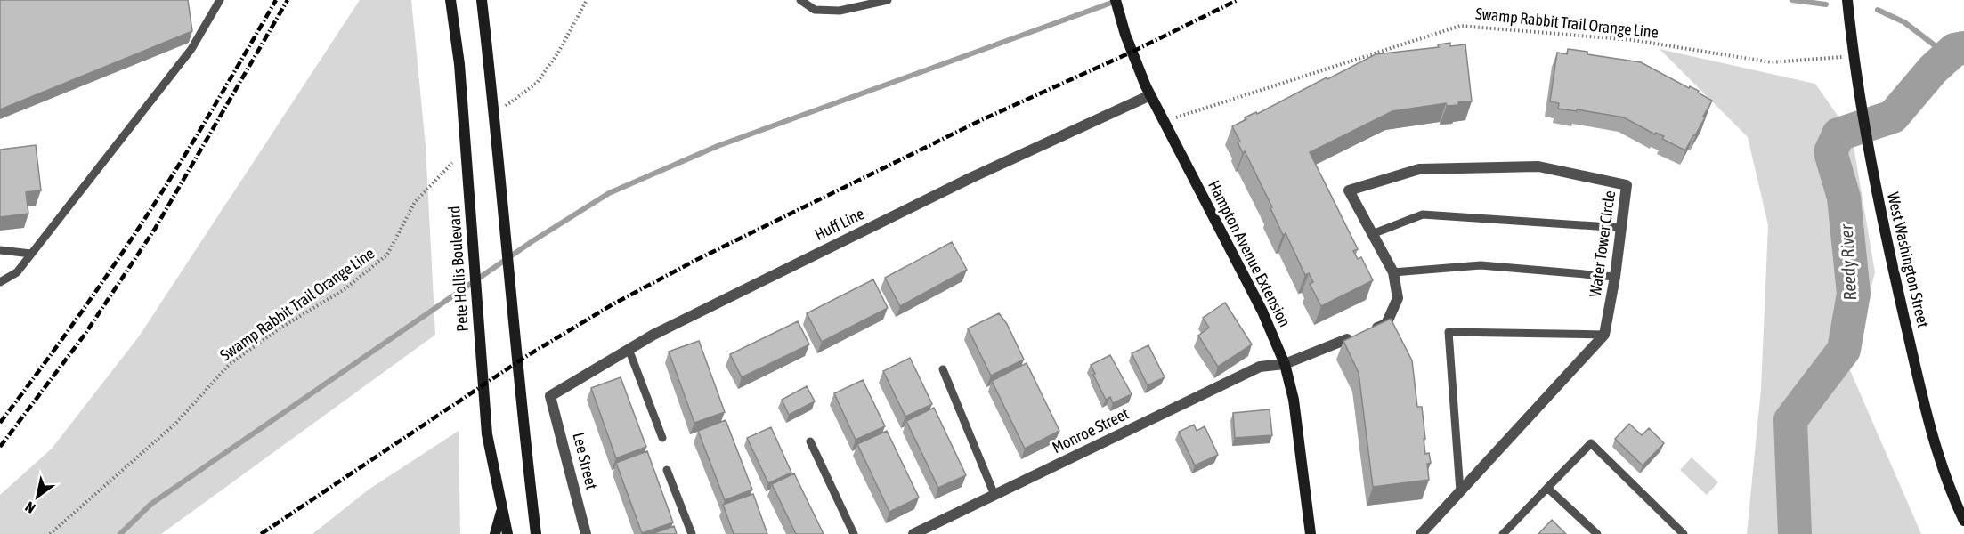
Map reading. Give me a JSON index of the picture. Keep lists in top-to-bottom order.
{
  "streets": {
    "street": [
      "Huff Line",
      "Water Tower Circle",
      "Hampton Avenue Extension",
      "West Washington Street",
      "Pete Hollis Boulevard",
      "Monroe Street",
      "Lee Street"
    ],
    "path": ["Swamp Rabbit Trail Orange Line"]
  },
  "crossings": [
    ["Swamp Rabbit Trail Orange Line", "Hampton Avenue Extension"],
    ["Swamp Rabbit Trail Orange Line", "West Washington Street"],
    ["Huff Line", "Hampton Avenue Extension"],
    ["Huff Line", "Lee Street"],
    ["Hampton Avenue Extension", "Monroe Street"]
  ],
  "water": ["Reedy River"],
  "north": "bottom left"
}
